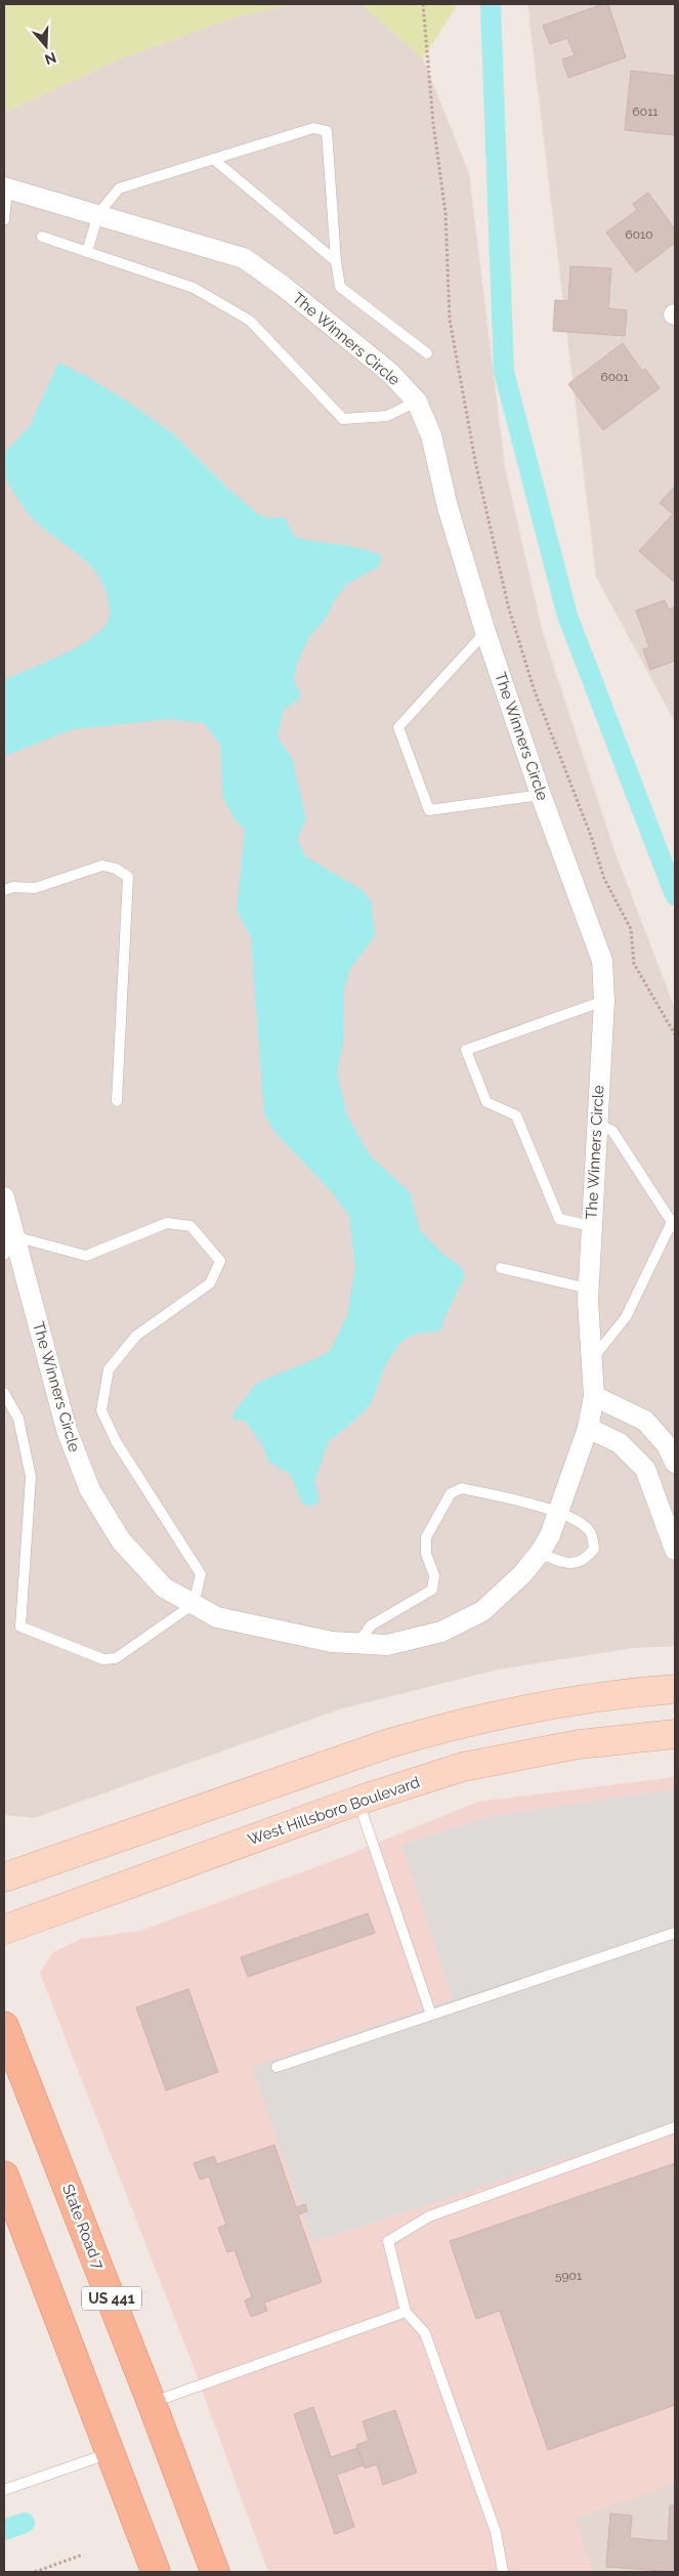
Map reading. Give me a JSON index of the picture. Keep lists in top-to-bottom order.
{
  "streets": {
    "main road": ["State Road 7", "US 441"],
    "street": ["The Winners Circle", "West Hillsboro Boulevard"]
  },
  "house_numbers": [
    "6011",
    "6010",
    "6001",
    "5901"
  ],
  "north": "bottom"
}
